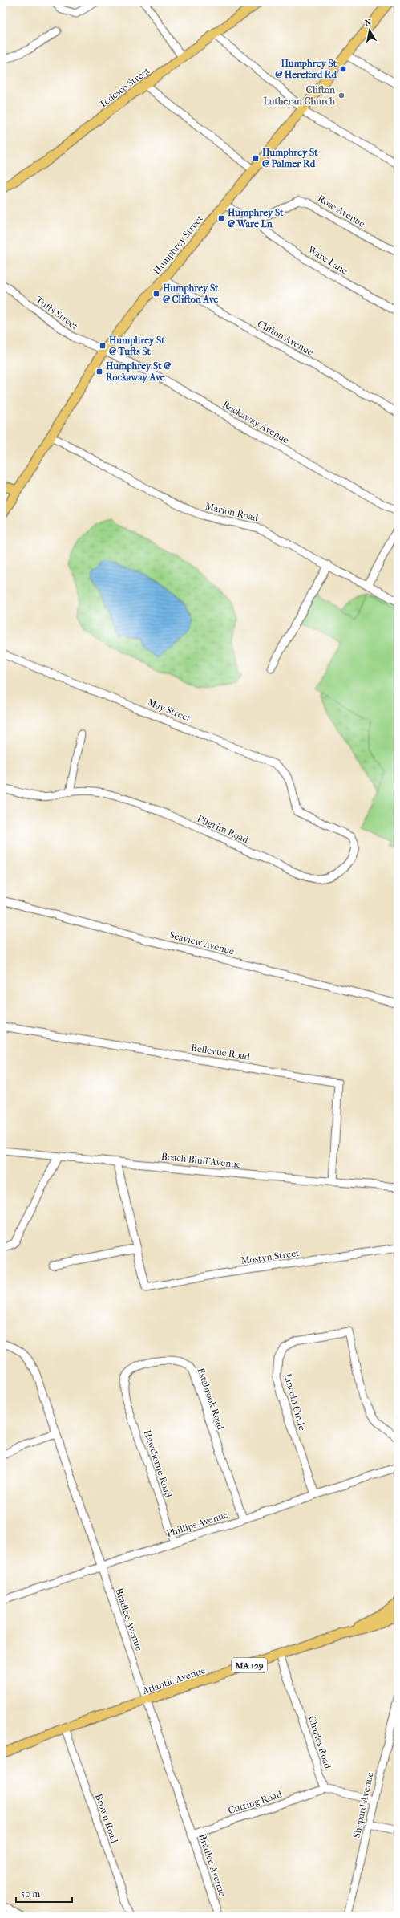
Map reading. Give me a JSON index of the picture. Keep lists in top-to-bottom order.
{
  "streets": {
    "main road": [
      "Tedesco Street",
      "Humphrey Street",
      "MA 129",
      "Atlantic Avenue"
    ],
    "street": [
      "Rose Avenue",
      "Ware Lane",
      "Tufts Street",
      "Clifton Avenue",
      "Rockaway Avenue",
      "Marion Road",
      "May Street",
      "Pilgrim Road",
      "Seaview Avenue",
      "Bellevue Road",
      "Beach Bluff Avenue",
      "Mostyn Street",
      "Estabrook Road",
      "Lincoln Circle",
      "Hawthorne Road",
      "Phillips Avenue",
      "Bradlee Avenue",
      "Charles Road",
      "Cutting Road",
      "Shepard Avenue",
      "Brown Road"
    ]
  },
  "crossings": [
    ["Rose Avenue", "Ware Lane"],
    ["Humphrey Street", "Tufts Street"],
    ["Humphrey Street", "Clifton Avenue"],
    ["Humphrey Street", "Rockaway Avenue"],
    ["Humphrey Street", "Marion Road"],
    ["Tufts Street", "Rockaway Avenue"],
    ["May Street", "Pilgrim Road"],
    ["Bellevue Road", "Beach Bluff Avenue"],
    ["Estabrook Road", "Hawthorne Road"],
    ["Estabrook Road", "Phillips Avenue"],
    ["Lincoln Circle", "Phillips Avenue"],
    ["Hawthorne Road", "Phillips Avenue"],
    ["Phillips Avenue", "Bradlee Avenue"],
    ["Bradlee Avenue", "Atlantic Avenue"],
    ["Bradlee Avenue", "Cutting Road"],
    ["Atlantic Avenue", "Charles Road"],
    ["Atlantic Avenue", "Brown Road"],
    ["Charles Road", "Cutting Road"]
  ],
  "places": {
    "transit": [
      "Humphrey St @ Hereford Rd",
      "Humphrey St @ Palmer Rd",
      "Humphrey St @ Ware Ln",
      "Humphrey St @ Clifton Ave",
      "Humphrey St @ Tufts St",
      "Humphrey St @ Rockaway Ave"
    ],
    "other": ["Clifton Lutheran Church"]
  },
  "scale_bar": "50 m",
  "north": "top"
}
